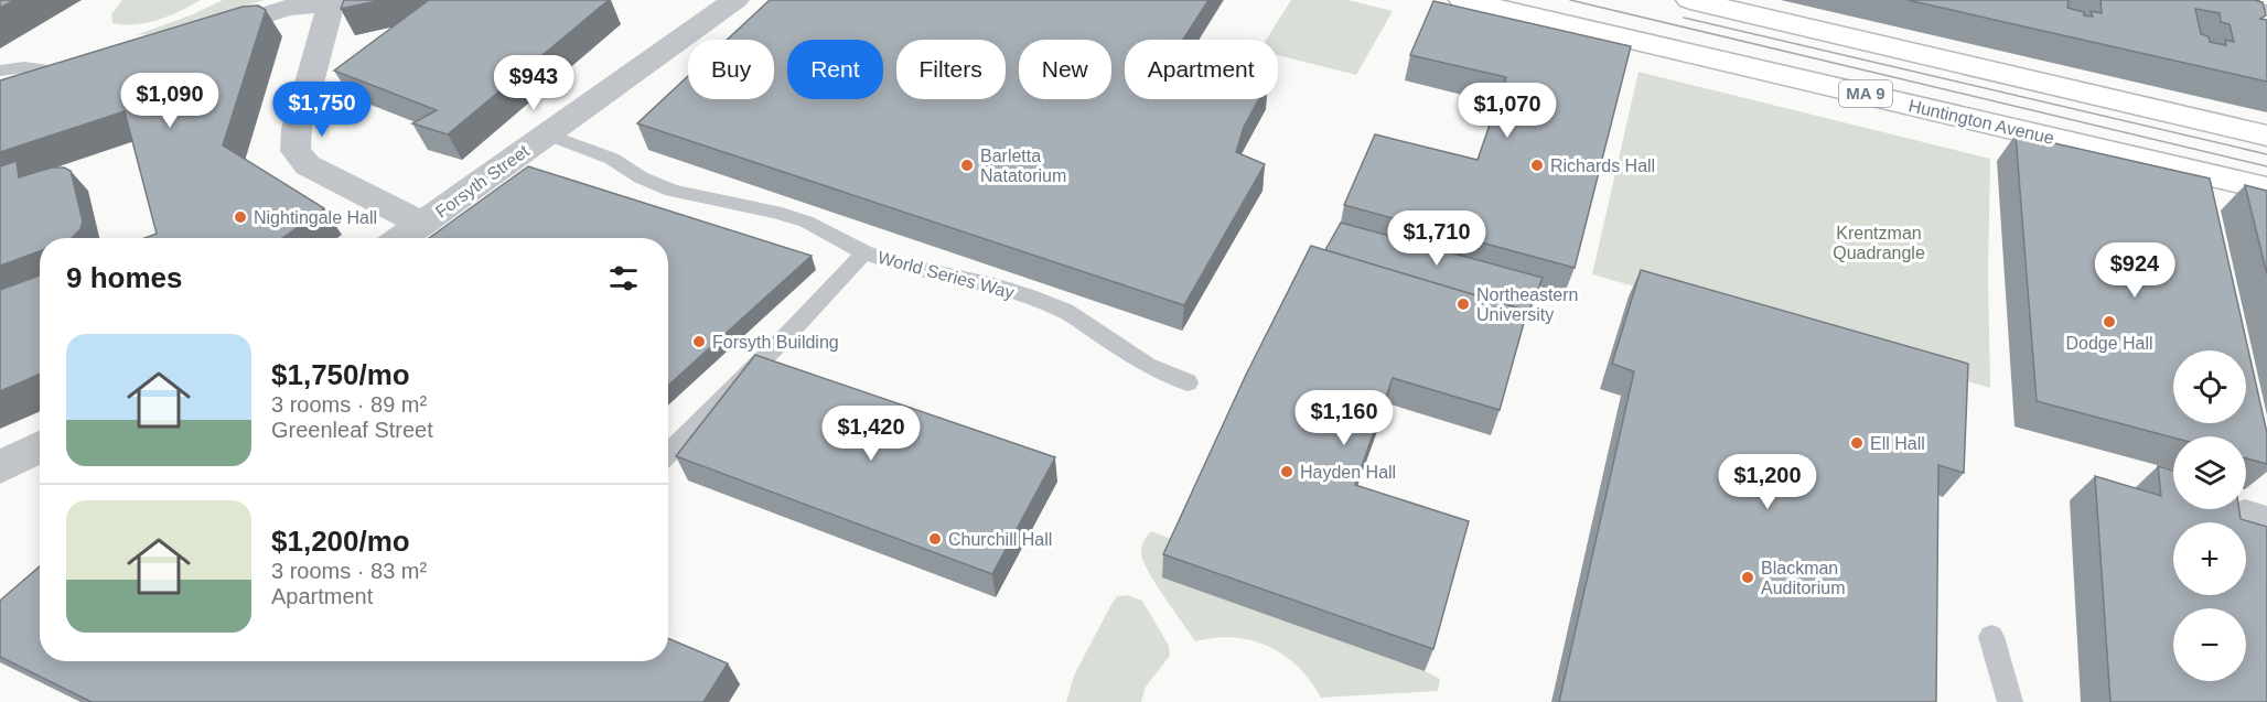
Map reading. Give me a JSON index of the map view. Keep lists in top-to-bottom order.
{
  "streets": {
    "main road": ["MA 9", "Huntington Avenue"],
    "street": ["Forsyth Street"],
    "lane": ["World Series Way"]
  },
  "crossings": [
    ["Forsyth Street", "World Series Way"]
  ],
  "parks": ["Krentzman Quadrangle"],
  "places": [
    "Barletta Natatorium",
    "Richards Hall",
    "Nightingale Hall",
    "Northeastern University",
    "Dodge Hall",
    "Forsyth Building",
    "Ell Hall",
    "Hayden Hall",
    "Churchill Hall",
    "Blackman Auditorium"
  ],
  "page": {
    "chip": [
      "Buy",
      "Rent",
      "Filters",
      "New",
      "Apartment"
    ],
    "price": [
      "$943",
      "$1,090",
      "$1,750",
      "$1,070",
      "$1,710",
      "$924",
      "$1,160",
      "$1,420",
      "$1,200"
    ],
    "heading": "9 homes",
    "list": [
      {
        "name": "$1,750/mo",
        "note": "3 rooms · 89 m² · Greenleaf Street"
      },
      {
        "name": "$1,200/mo",
        "note": "3 rooms · 83 m² · Apartment"
      }
    ],
    "map_buttons": ["+", "−"]
  }
}
